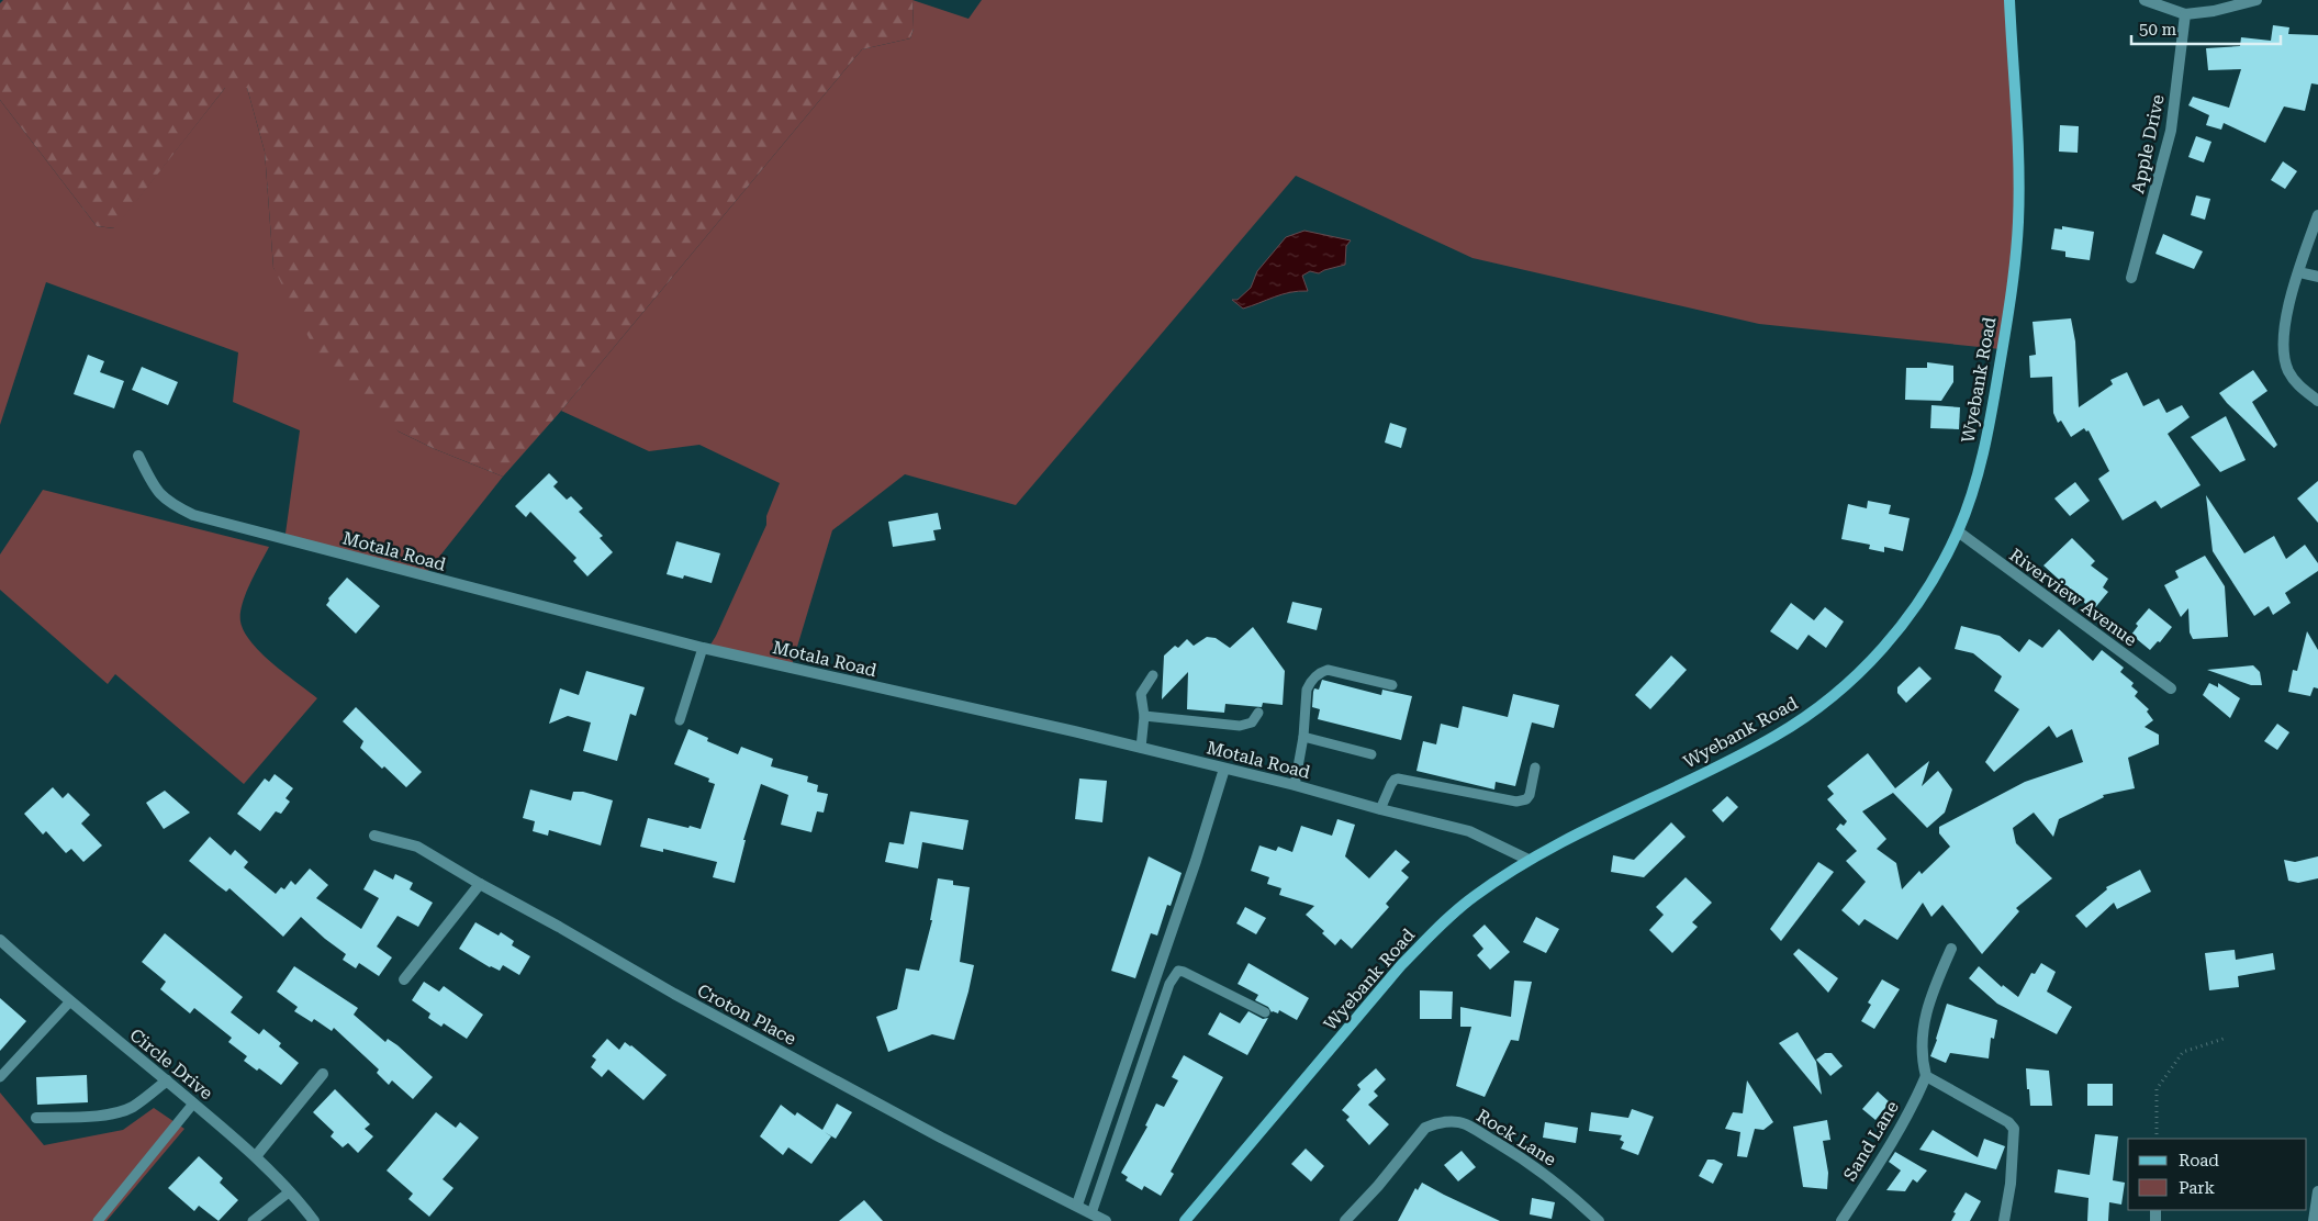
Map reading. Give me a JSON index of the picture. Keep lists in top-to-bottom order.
{
  "streets": {
    "street": [
      "Apple Drive",
      "Wyebank Road",
      "Motala Road",
      "Riverview Avenue",
      "Croton Place",
      "Circle Drive",
      "Rock Lane",
      "Sand Lane"
    ]
  },
  "crossings": [
    ["Wyebank Road", "Motala Road"],
    ["Wyebank Road", "Riverview Avenue"]
  ],
  "legend": ["Road", "Park"],
  "scale_bar": "50 m"
}
